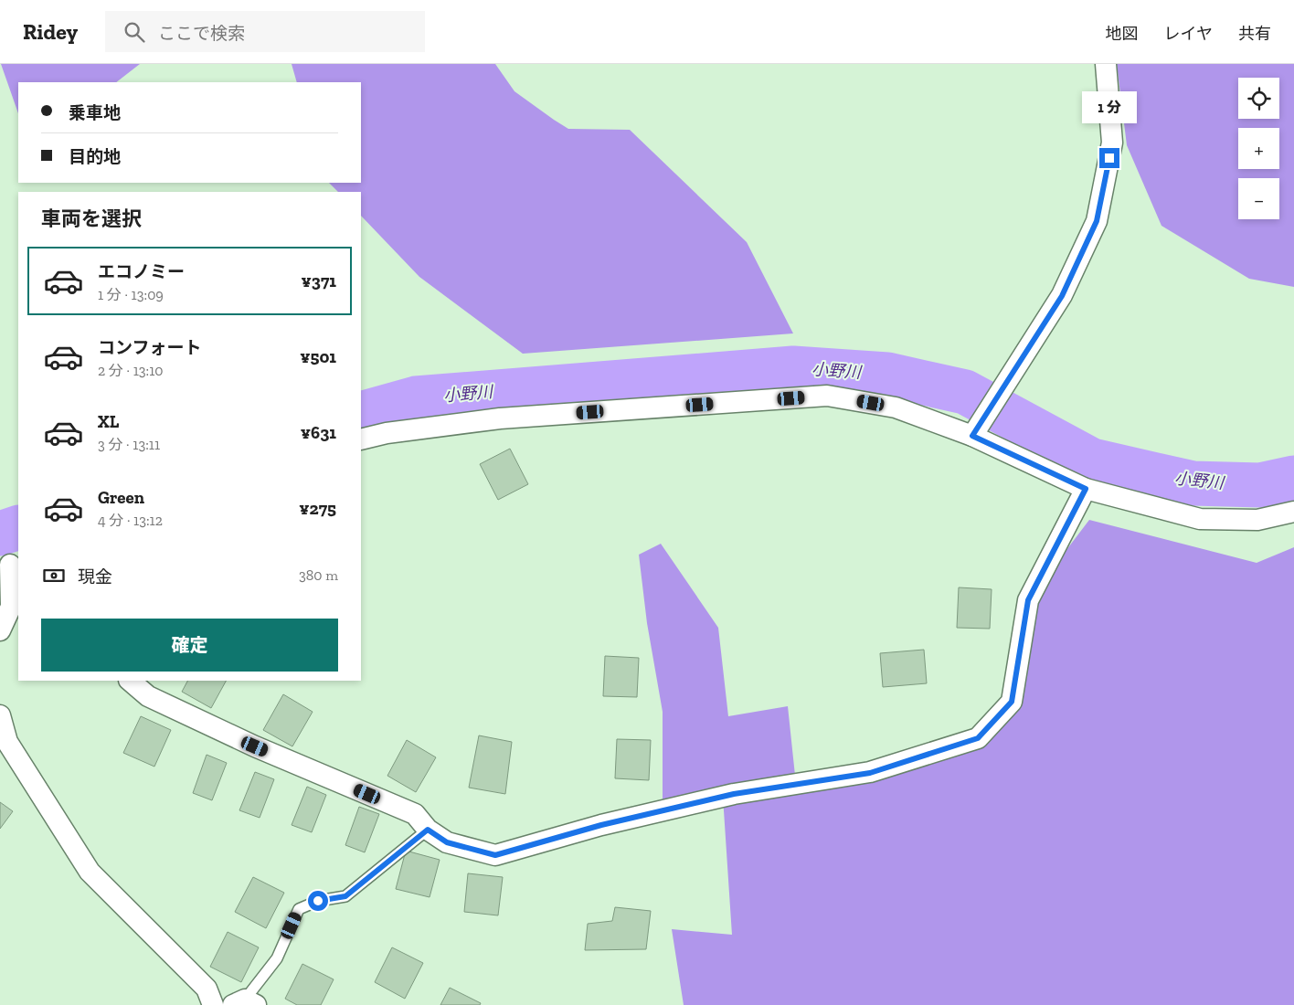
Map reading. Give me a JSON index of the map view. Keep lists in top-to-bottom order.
{
  "water": ["小野川"],
  "page": {
    "header": "Ridey",
    "search": "ここで検索",
    "nav": ["地図", "レイヤ", "共有"],
    "map_buttons": ["+", "−"],
    "banner": ["乗車地", "目的地"],
    "bubble": "1 分",
    "heading": "車両を選択",
    "list": [
      {
        "name": "エコノミー",
        "note": "1 分 · 13:09",
        "value": "¥371"
      },
      {
        "name": "コンフォート",
        "note": "2 分 · 13:10",
        "value": "¥501"
      },
      {
        "name": "XL",
        "note": "3 分 · 13:11",
        "value": "¥631"
      },
      {
        "name": "Green",
        "note": "4 分 · 13:12",
        "value": "¥275"
      }
    ],
    "pay": ["現金", "380 m"],
    "buttons": "確定"
  }
}
